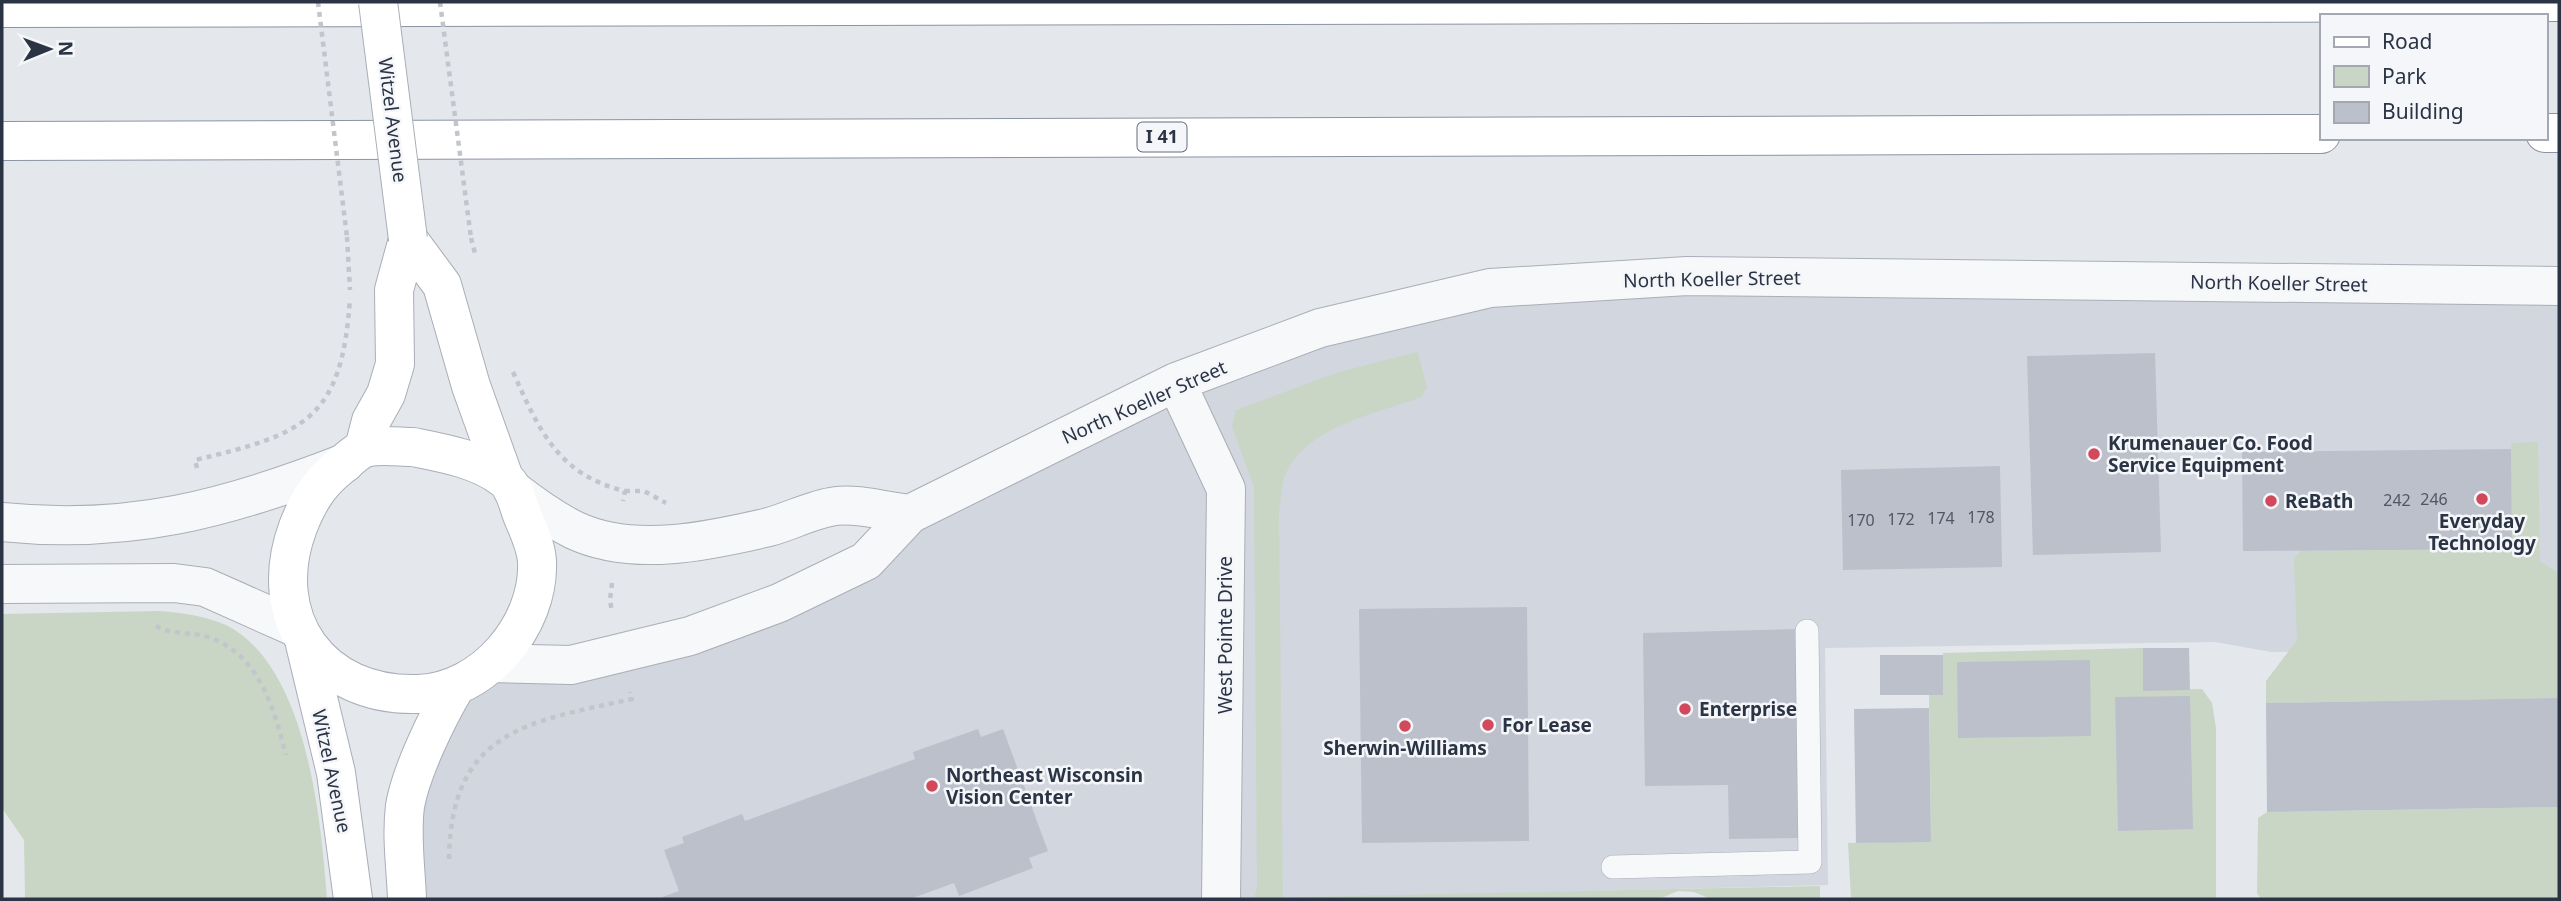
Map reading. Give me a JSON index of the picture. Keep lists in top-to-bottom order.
{
  "streets": {
    "main road": ["Witzel Avenue", "I 41"],
    "street": ["North Koeller Street", "West Pointe Drive"]
  },
  "crossings": [
    ["Witzel Avenue", "North Koeller Street"],
    ["North Koeller Street", "West Pointe Drive"]
  ],
  "places": [
    "Krumenauer Co. Food Service Equipment",
    "Everyday Technology",
    "ReBath",
    "Enterprise",
    "For Lease",
    "Sherwin-Williams",
    "Northeast Wisconsin Vision Center"
  ],
  "house_numbers": [
    "246",
    "242",
    "178",
    "174",
    "172",
    "170"
  ],
  "legend": ["Road", "Park", "Building"],
  "north": "right"
}
